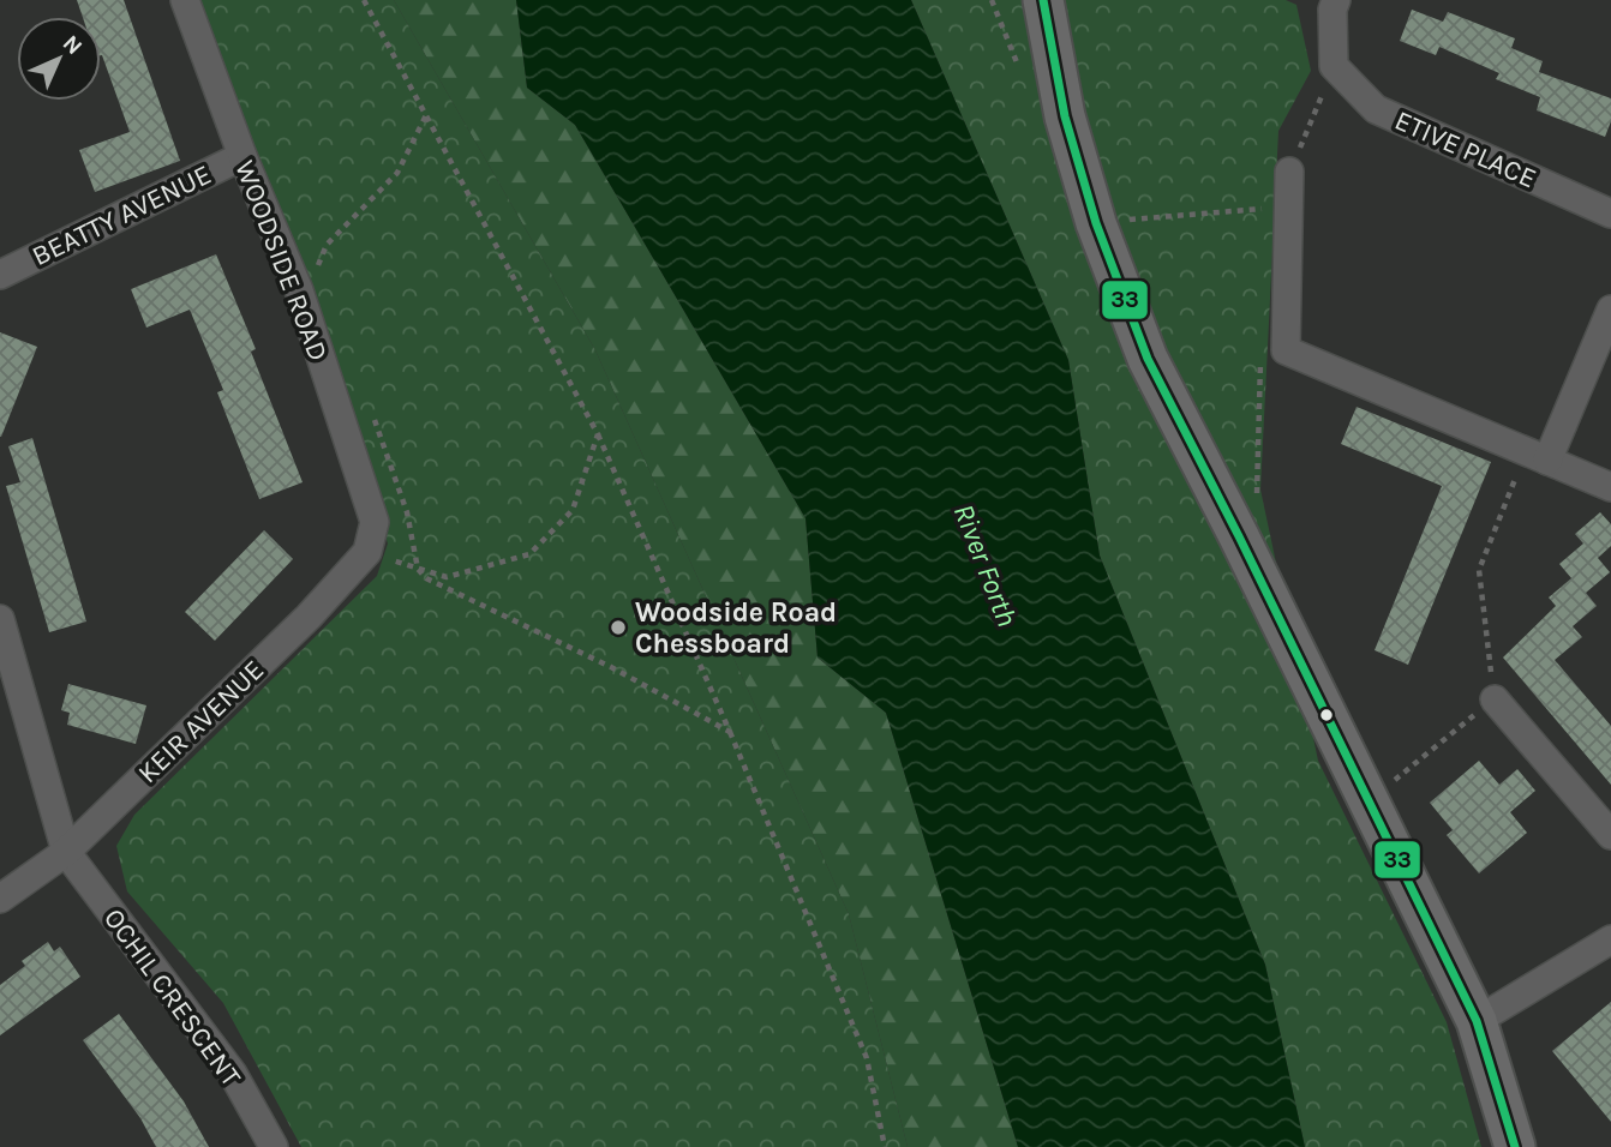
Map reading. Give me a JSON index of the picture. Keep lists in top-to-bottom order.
{
  "streets": {
    "street": [
      "ETIVE PLACE",
      "BEATTY AVENUE",
      "WOODSIDE ROAD",
      "KEIR AVENUE",
      "OCHIL CRESCENT"
    ]
  },
  "crossings": [
    ["BEATTY AVENUE", "WOODSIDE ROAD"],
    ["WOODSIDE ROAD", "KEIR AVENUE"],
    ["KEIR AVENUE", "OCHIL CRESCENT"]
  ],
  "water": ["River Forth"],
  "places": ["Woodside Road Chessboard"],
  "lines": ["transit line 33"],
  "north": "top right"
}
